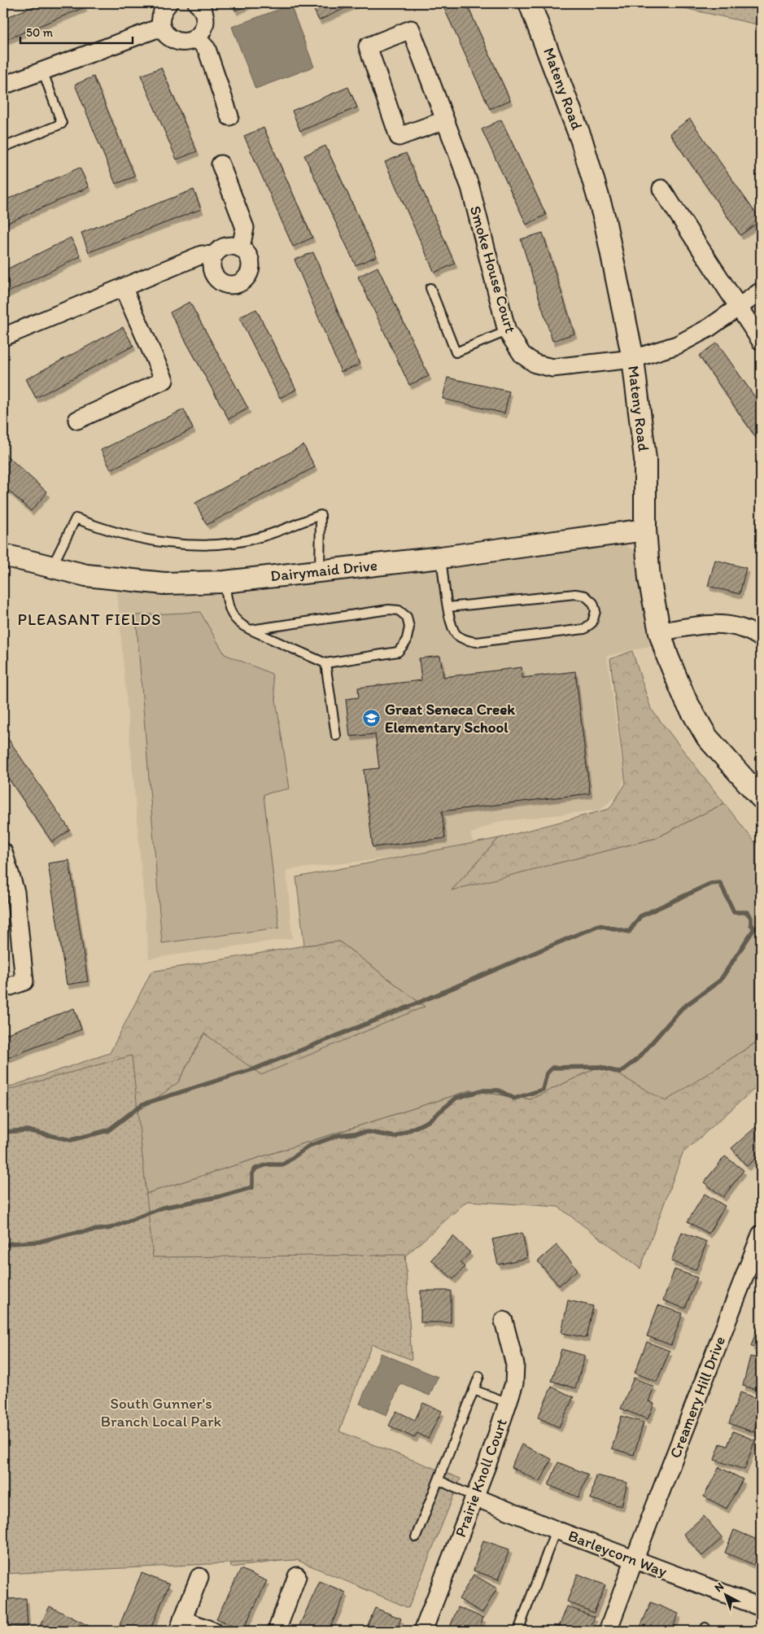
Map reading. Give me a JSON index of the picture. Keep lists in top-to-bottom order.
{
  "streets": {
    "street": [
      "Mateny Road",
      "Smoke House Court",
      "Dairymaid Drive",
      "Creamery Hill Drive",
      "Prairie Knoll Court",
      "Barleycorn Way"
    ]
  },
  "crossings": [
    ["Mateny Road", "Smoke House Court"],
    ["Mateny Road", "Dairymaid Drive"],
    ["Creamery Hill Drive", "Barleycorn Way"],
    ["Prairie Knoll Court", "Barleycorn Way"]
  ],
  "districts": ["PLEASANT FIELDS"],
  "parks": ["South Gunner's Branch Local Park"],
  "places": {
    "school or university": ["Great Seneca Creek Elementary School"]
  },
  "scale_bar": "50 m",
  "north": "top left"
}
